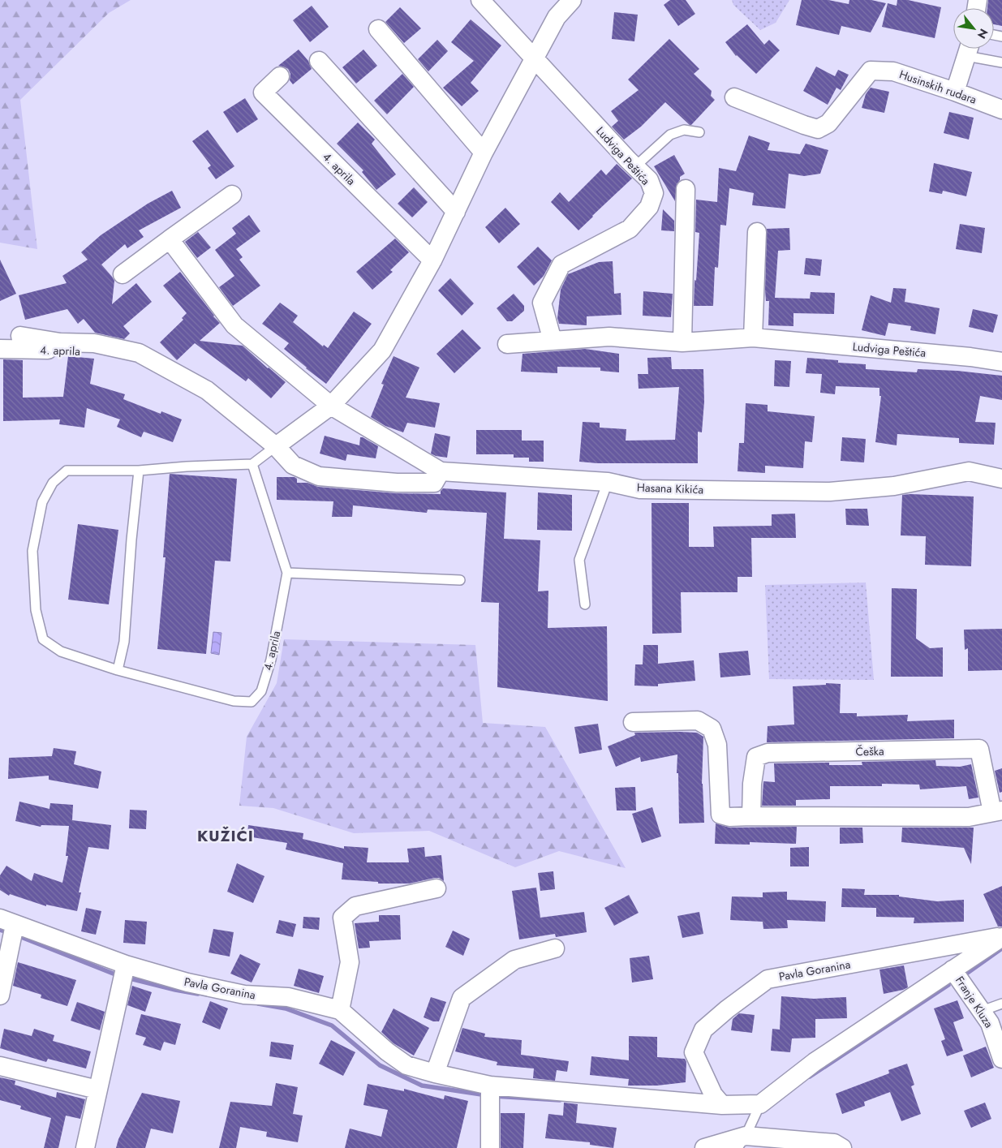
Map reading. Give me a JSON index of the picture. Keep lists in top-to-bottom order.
{
  "streets": {
    "street": [
      "Husinskih rudara",
      "Ludviga Peštića",
      "4. aprila",
      "Hasana Kikića",
      "Češka",
      "Pavla Goranina",
      "Franje Kluza"
    ]
  },
  "crossings": [
    ["4. aprila", "Hasana Kikića"],
    ["Pavla Goranina", "Franje Kluza"]
  ],
  "districts": ["KUŽIĆI"],
  "north": "bottom right"
}
